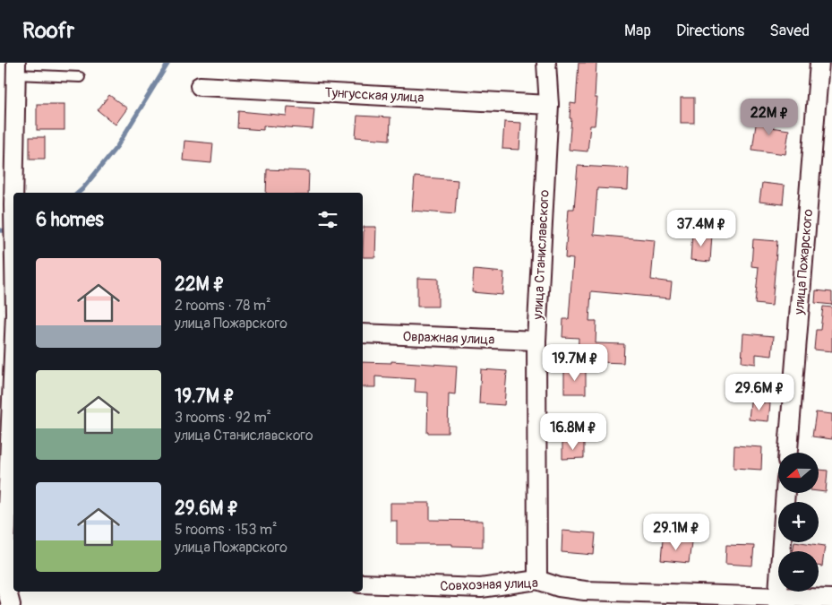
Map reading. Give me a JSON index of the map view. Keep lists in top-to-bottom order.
{
  "streets": {
    "street": [
      "Тунгусская улица",
      "улица Станиславского",
      "улица Пожарского",
      "Овражная улица",
      "Совхозная улица"
    ]
  },
  "crossings": [
    ["Тунгусская улица", "улица Станиславского"],
    ["улица Станиславского", "Овражная улица"],
    ["улица Станиславского", "Совхозная улица"]
  ],
  "north": "left",
  "page": {
    "header": "Roofr",
    "nav": ["Map", "Directions", "Saved"],
    "price": [
      "22M ₽",
      "37.4M ₽",
      "19.7M ₽",
      "29.6M ₽",
      "16.8M ₽",
      "29.1M ₽"
    ],
    "heading": "6 homes",
    "list": [
      {
        "name": "22M ₽",
        "note": "2 rooms · 78 m² · улица Пожарского"
      },
      {
        "name": "19.7M ₽",
        "note": "3 rooms · 92 m² · улица Станиславского"
      },
      {
        "name": "29.6M ₽",
        "note": "5 rooms · 153 m² · улица Пожарского"
      }
    ],
    "map_buttons": ["+", "−"]
  }
}
